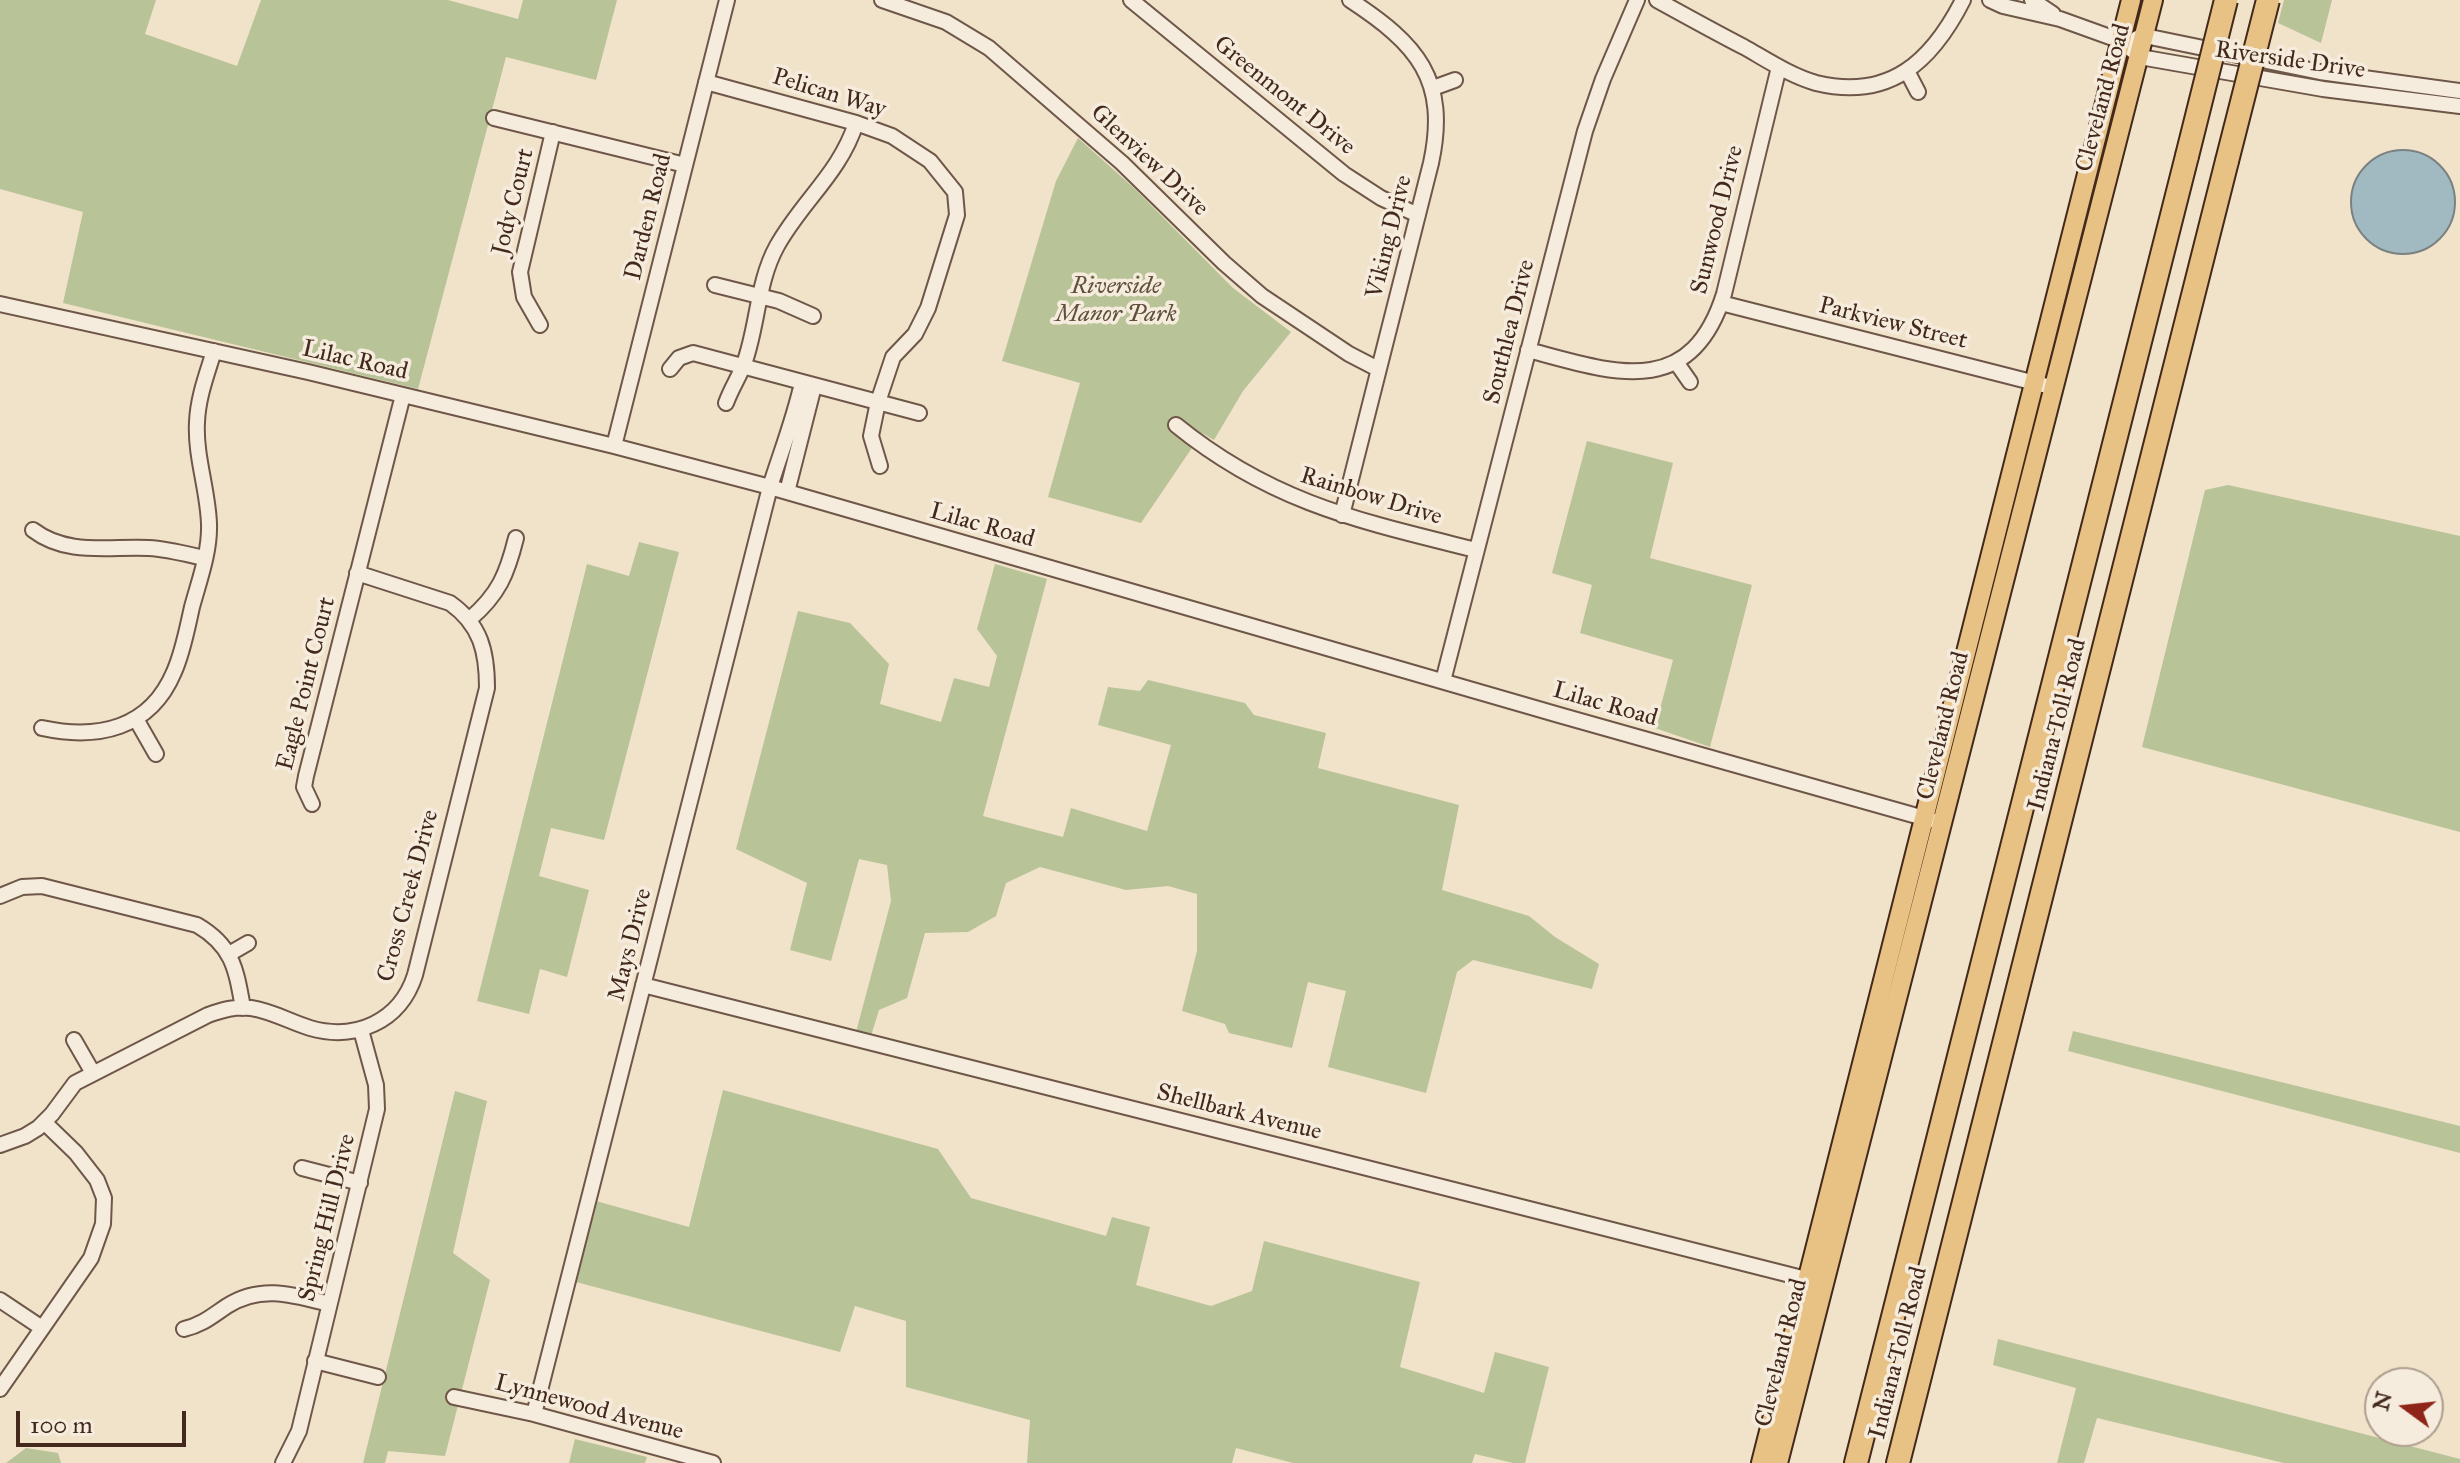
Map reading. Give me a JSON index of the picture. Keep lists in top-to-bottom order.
{
  "streets": {
    "highway": ["Indiana Toll Road"],
    "main road": ["Cleveland Road"],
    "street": [
      "Riverside Drive",
      "Pelican Way",
      "Greenmont Drive",
      "Glenview Drive",
      "Jody Court",
      "Darden Road",
      "Sunwood Drive",
      "Viking Drive",
      "Parkview Street",
      "Southlea Drive",
      "Lilac Road",
      "Rainbow Drive",
      "Eagle Point Court",
      "Cross Creek Drive",
      "Mays Drive",
      "Shellbark Avenue",
      "Spring Hill Drive",
      "Lynnewood Avenue"
    ]
  },
  "crossings": [
    ["Riverside Drive", "Cleveland Road"],
    ["Pelican Way", "Darden Road"],
    ["Greenmont Drive", "Viking Drive"],
    ["Cleveland Road", "Parkview Street"],
    ["Cleveland Road", "Lilac Road"],
    ["Cleveland Road", "Shellbark Avenue"],
    ["Glenview Drive", "Viking Drive"],
    ["Darden Road", "Lilac Road"],
    ["Sunwood Drive", "Parkview Street"],
    ["Viking Drive", "Rainbow Drive"],
    ["Southlea Drive", "Lilac Road"],
    ["Southlea Drive", "Rainbow Drive"],
    ["Lilac Road", "Eagle Point Court"],
    ["Lilac Road", "Mays Drive"],
    ["Cross Creek Drive", "Spring Hill Drive"],
    ["Mays Drive", "Shellbark Avenue"],
    ["Mays Drive", "Lynnewood Avenue"]
  ],
  "parks": ["Riverside Manor Park"],
  "scale_bar": "100 m",
  "north": "left"
}
